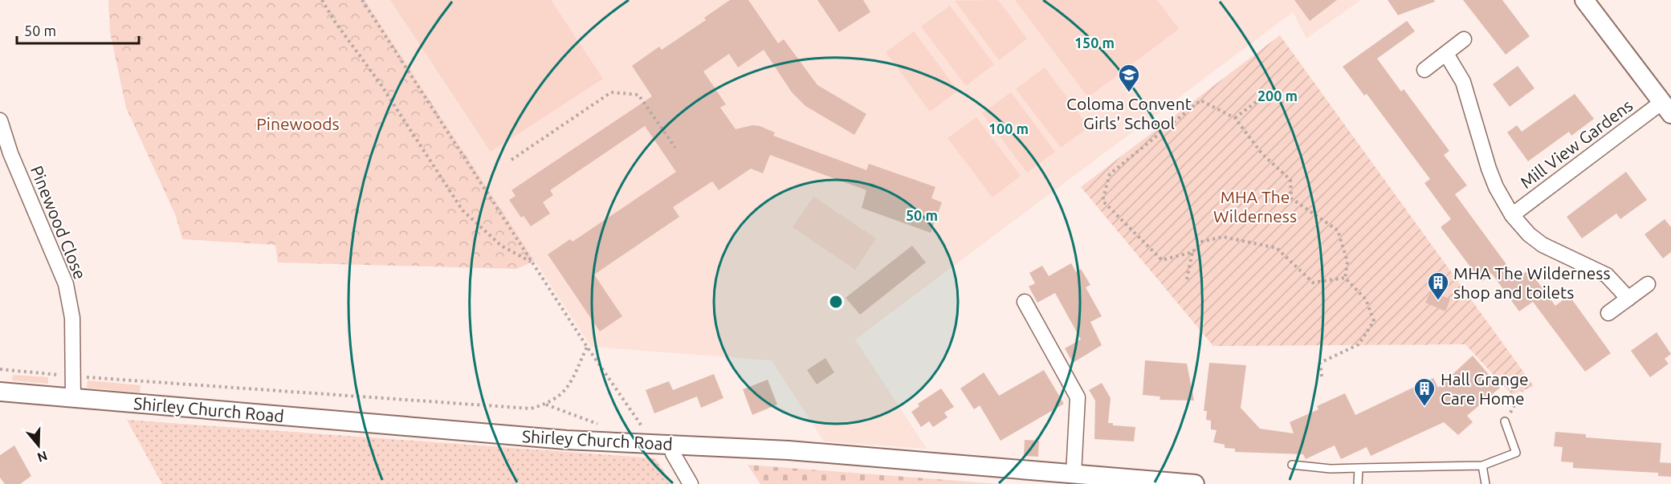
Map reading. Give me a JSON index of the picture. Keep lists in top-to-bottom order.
{
  "streets": {
    "street": ["Mill View Gardens", "Pinewood Close", "Shirley Church Road"]
  },
  "crossings": [
    ["Pinewood Close", "Shirley Church Road"]
  ],
  "parks": ["Pinewoods", "MHA The Wilderness"],
  "places": {
    "school or university": ["Coloma Convent Girls' School"],
    "building": ["MHA The Wilderness shop and toilets", "Hall Grange Care Home"]
  },
  "scale_bar": "50 m",
  "north": "bottom",
  "rings": [
    "150 m",
    "200 m",
    "100 m",
    "50 m"
  ]
}
